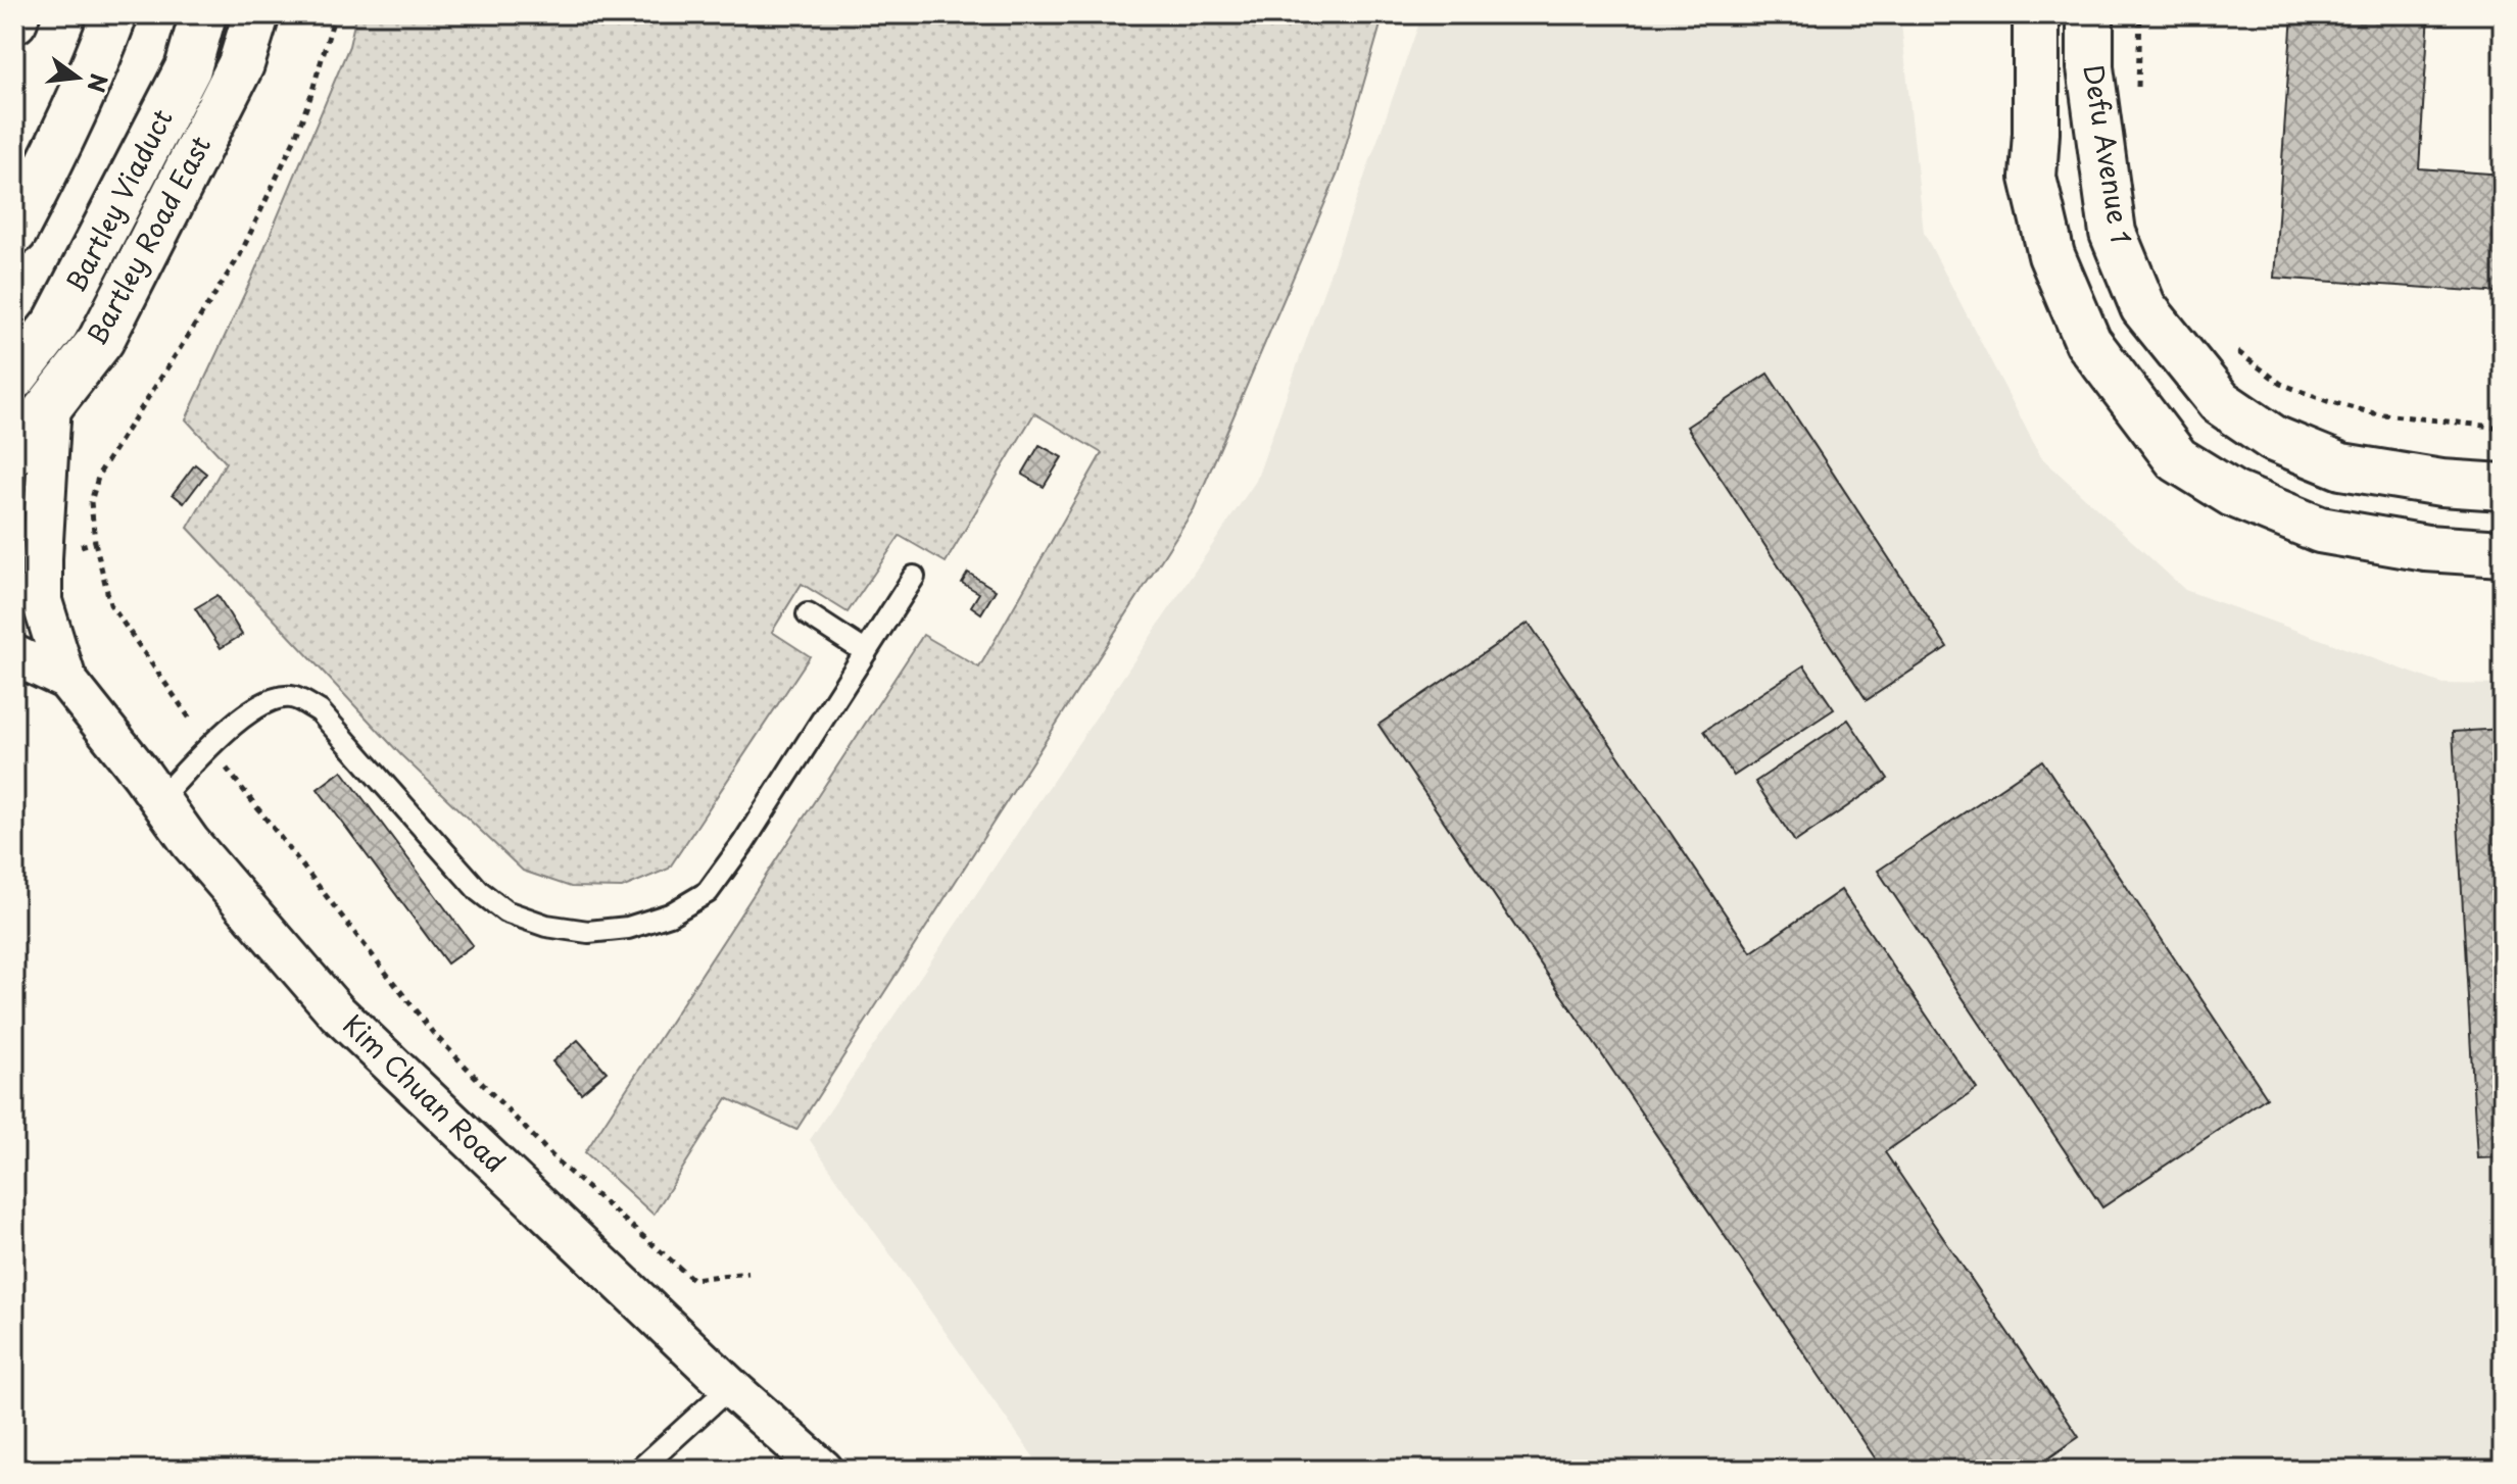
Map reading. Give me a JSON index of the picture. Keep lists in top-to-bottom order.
{
  "streets": {
    "main road": ["Defu Avenue 1", "Bartley Viaduct", "Bartley Road East"],
    "street": ["Kim Chuan Road"]
  },
  "north": "right"
}
